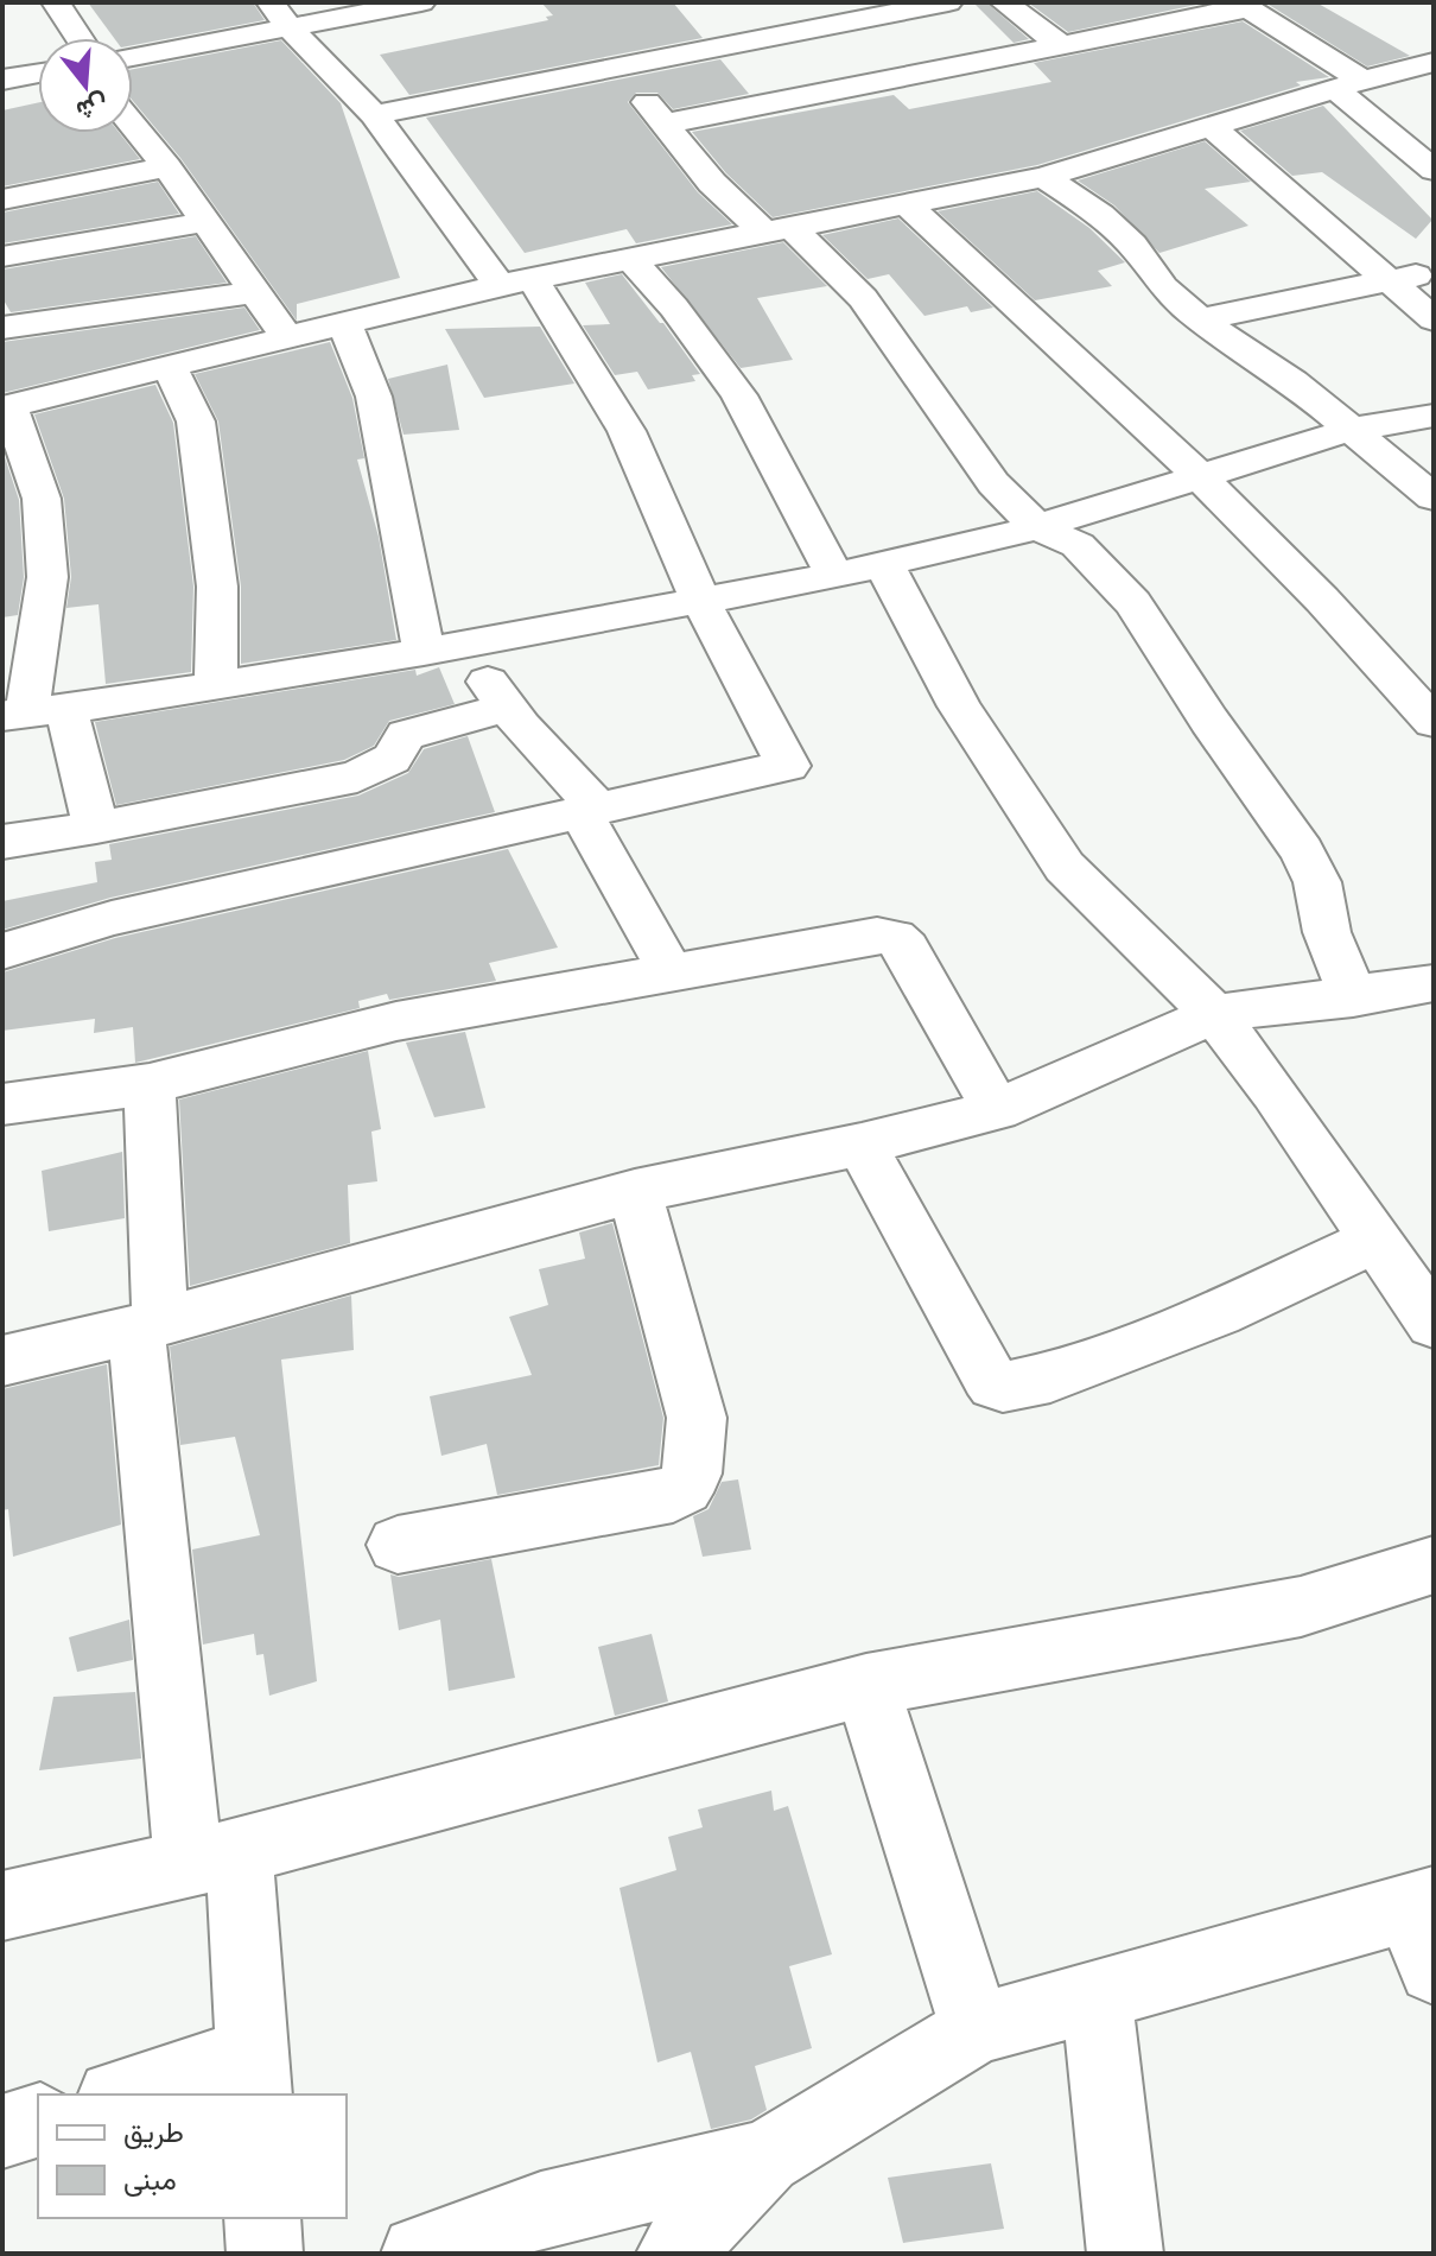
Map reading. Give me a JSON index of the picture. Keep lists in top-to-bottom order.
{
  "legend": ["طريق", "مبنى"],
  "north": "bottom"
}
